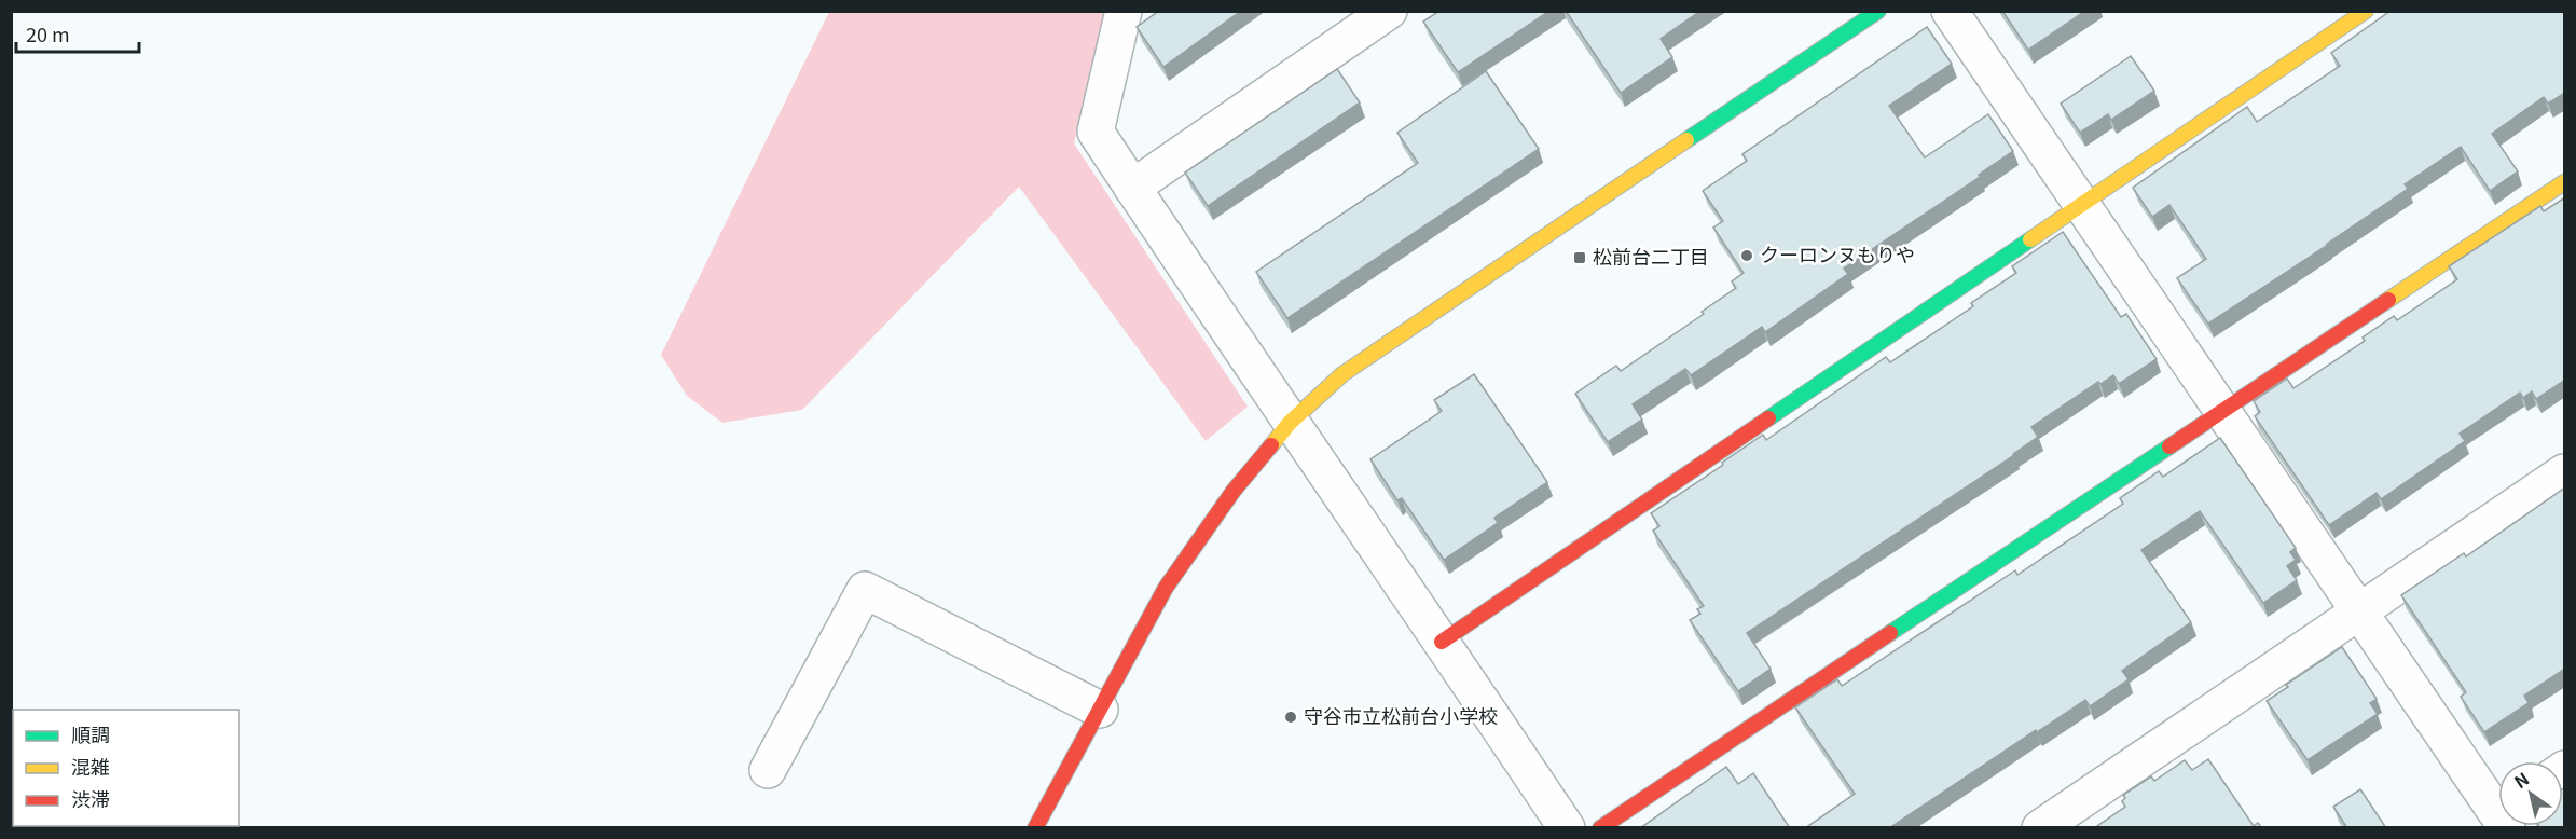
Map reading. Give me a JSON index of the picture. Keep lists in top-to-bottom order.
{
  "places": {
    "other": ["クーロンヌもりや", "守谷市立松前台小学校"],
    "transit": ["松前台二丁目"]
  },
  "legend": ["順調", "混雑", "渋滞"],
  "scale_bar": "20 m",
  "north": "top left"
}
